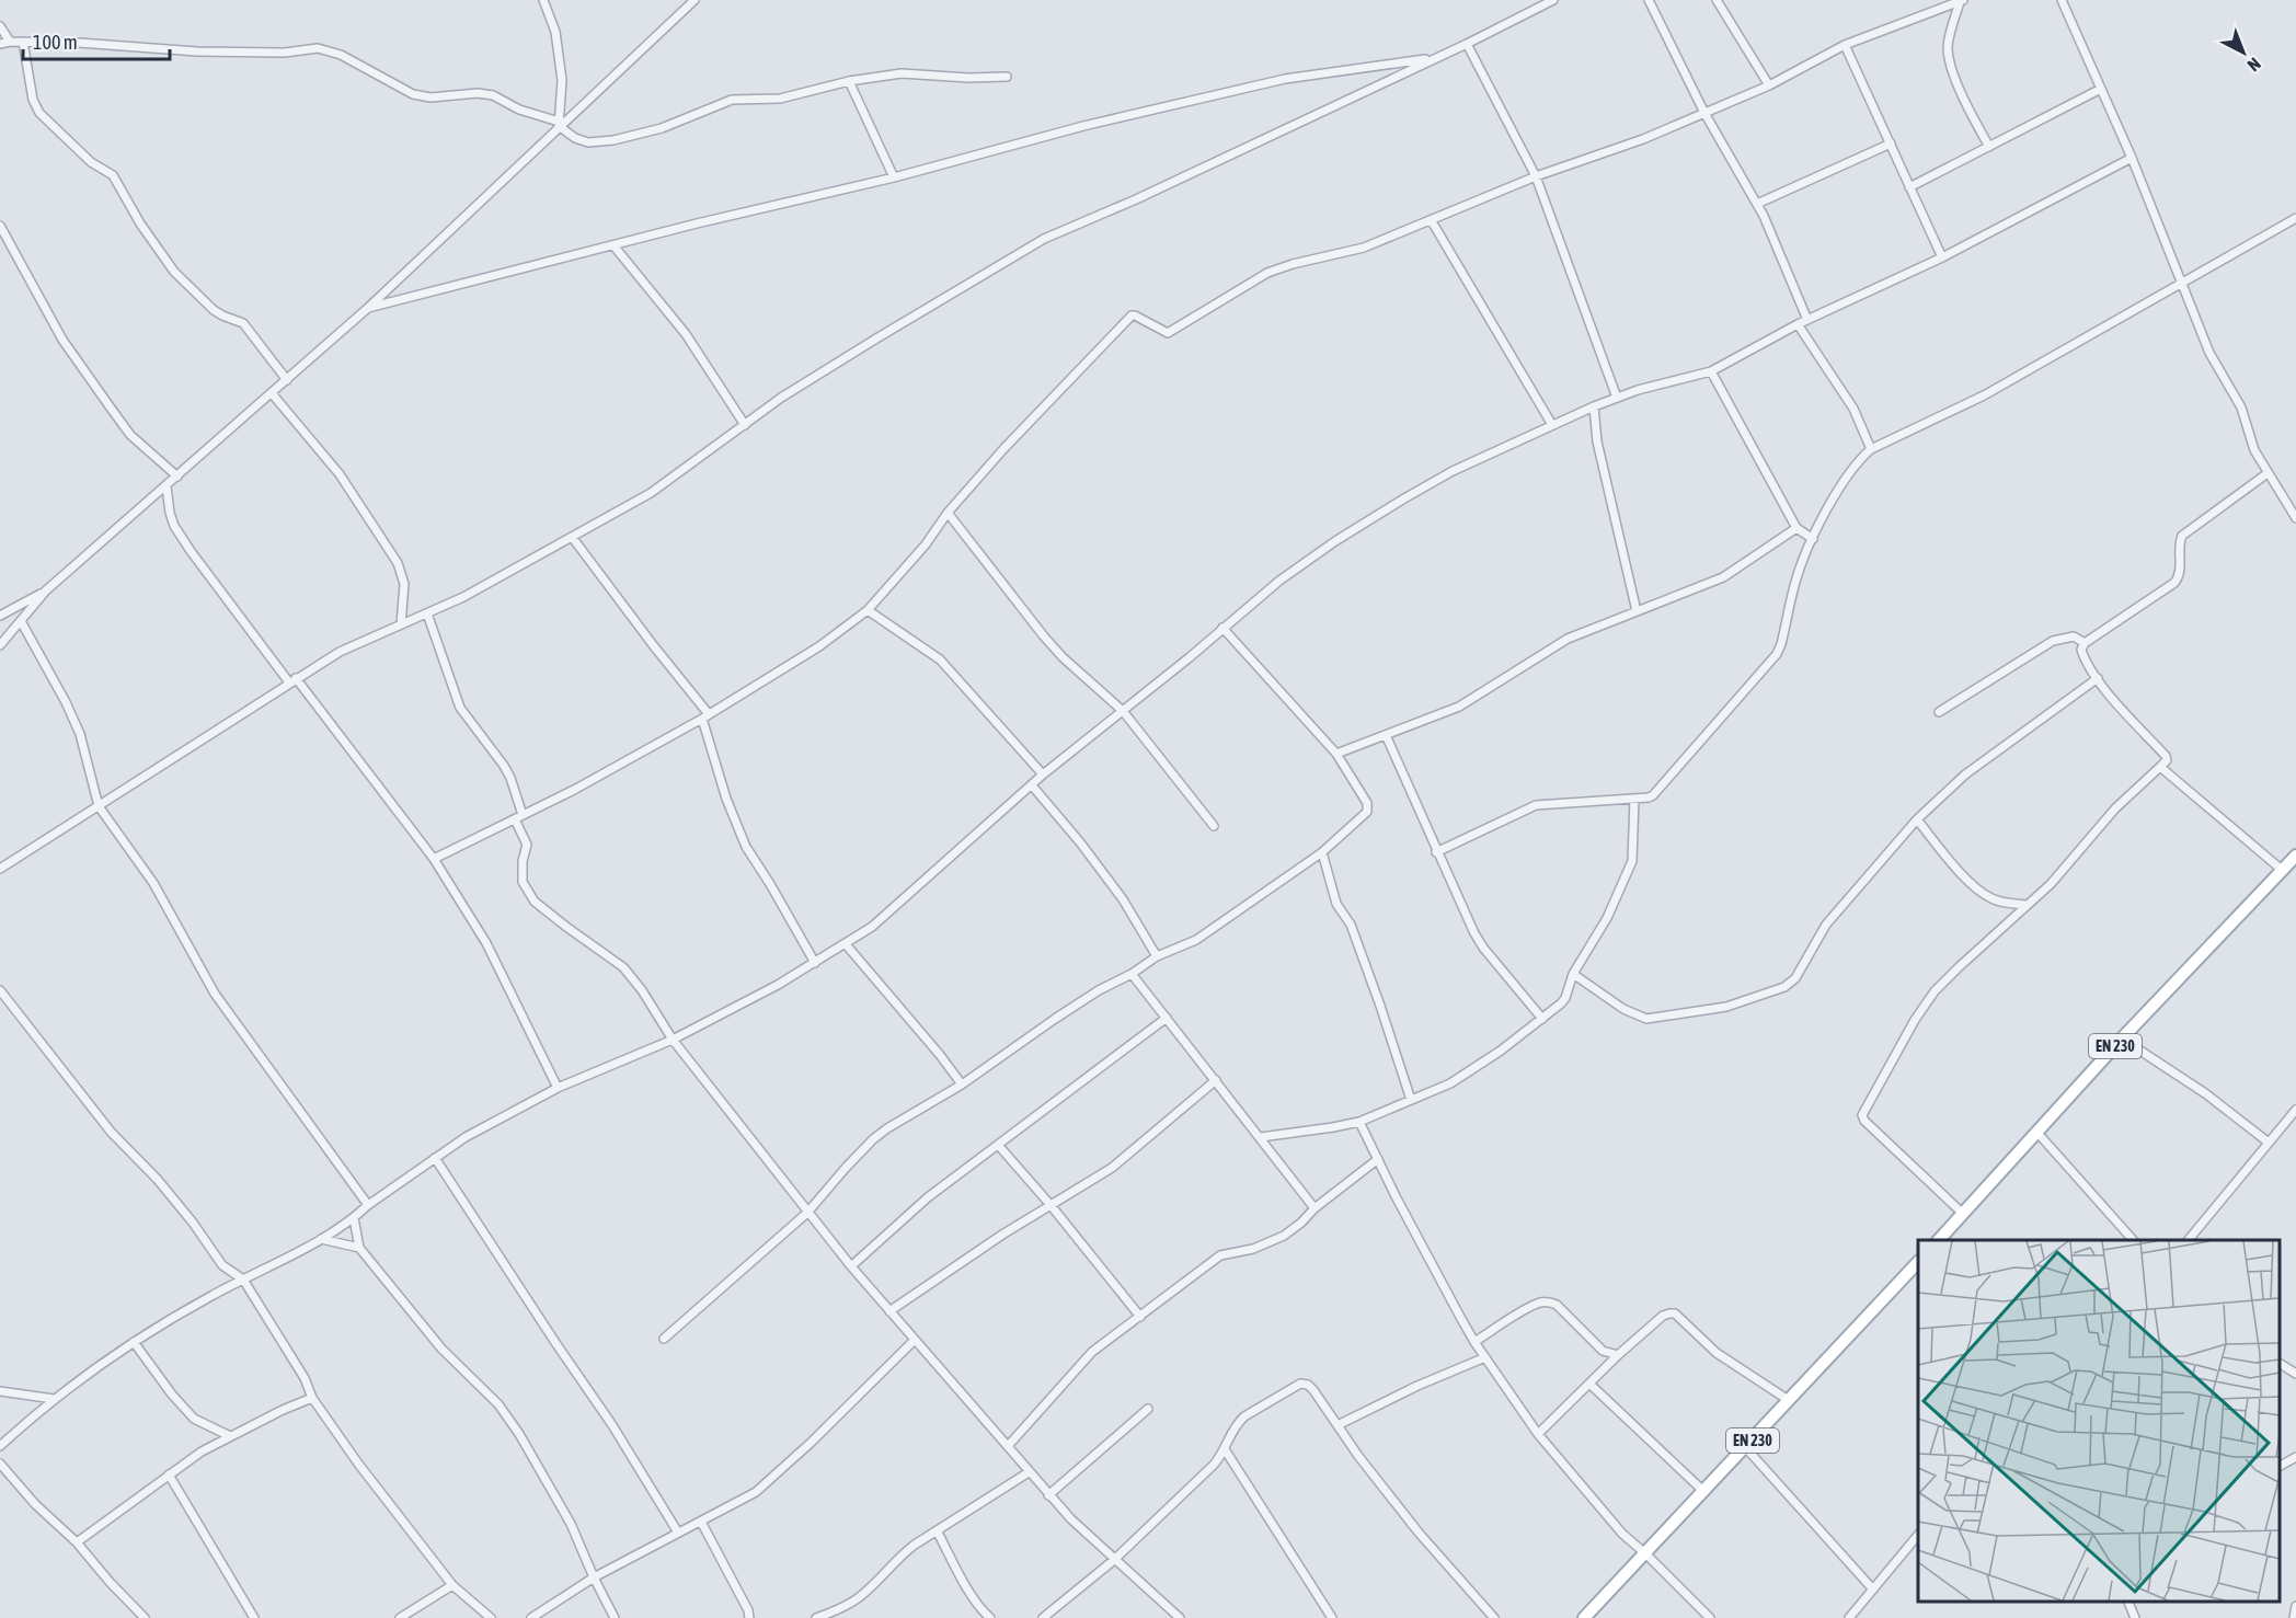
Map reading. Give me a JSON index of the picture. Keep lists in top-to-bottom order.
{
  "streets": {
    "main road": ["EN 230"]
  },
  "scale_bar": "100 m",
  "north": "bottom right"
}
